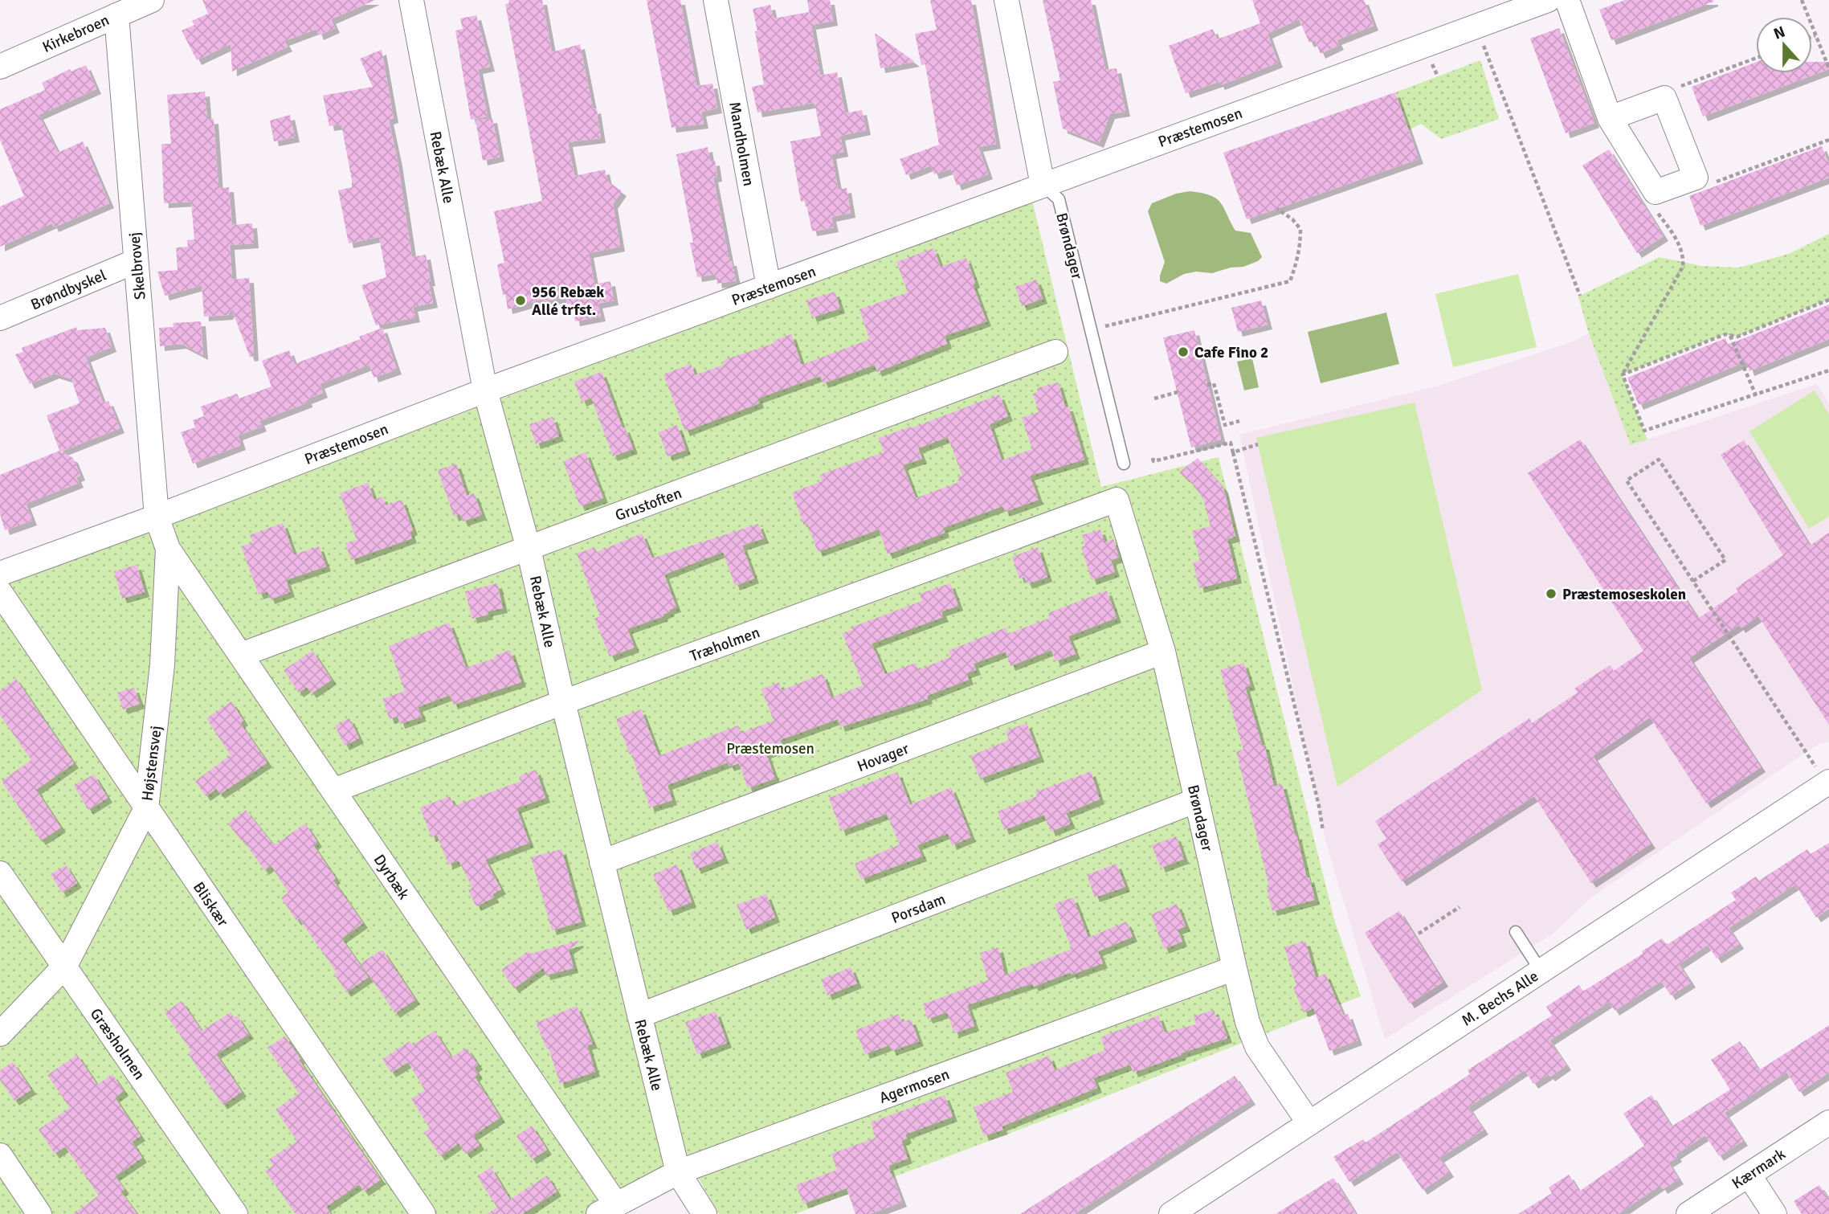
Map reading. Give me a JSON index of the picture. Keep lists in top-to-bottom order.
{
  "streets": {
    "street": [
      "Kirkebroen",
      "Præstemosen",
      "Mandholmen",
      "Rebæk Alle",
      "Brøndager",
      "Skelbrovej",
      "Brøndbyskel",
      "Grustoften",
      "Træholmen",
      "Hovager",
      "Højstensvej",
      "Dyrbæk",
      "Bliskær",
      "Porsdam",
      "M. Bechs Alle",
      "Græsholmen",
      "Agermosen",
      "Kærmark"
    ]
  },
  "crossings": [
    ["Kirkebroen", "Skelbrovej"],
    ["Præstemosen", "Mandholmen"],
    ["Præstemosen", "Rebæk Alle"],
    ["Præstemosen", "Brøndager"],
    ["Præstemosen", "Skelbrovej"],
    ["Præstemosen", "Højstensvej"],
    ["Rebæk Alle", "Grustoften"],
    ["Rebæk Alle", "Træholmen"],
    ["Rebæk Alle", "Hovager"],
    ["Rebæk Alle", "Porsdam"],
    ["Rebæk Alle", "Agermosen"],
    ["Brøndager", "Træholmen"],
    ["Brøndager", "Hovager"],
    ["Brøndager", "Porsdam"],
    ["Brøndager", "M. Bechs Alle"],
    ["Brøndager", "Agermosen"],
    ["Skelbrovej", "Brøndbyskel"],
    ["Skelbrovej", "Højstensvej"],
    ["Grustoften", "Dyrbæk"],
    ["Træholmen", "Dyrbæk"],
    ["Højstensvej", "Dyrbæk"],
    ["Højstensvej", "Bliskær"],
    ["Højstensvej", "Græsholmen"],
    ["Dyrbæk", "Agermosen"]
  ],
  "parks": ["Præstemosen"],
  "places": ["956 Rebæk Allé trfst.", "Cafe Fino 2", "Præstemoseskolen"],
  "north": "top"
}
